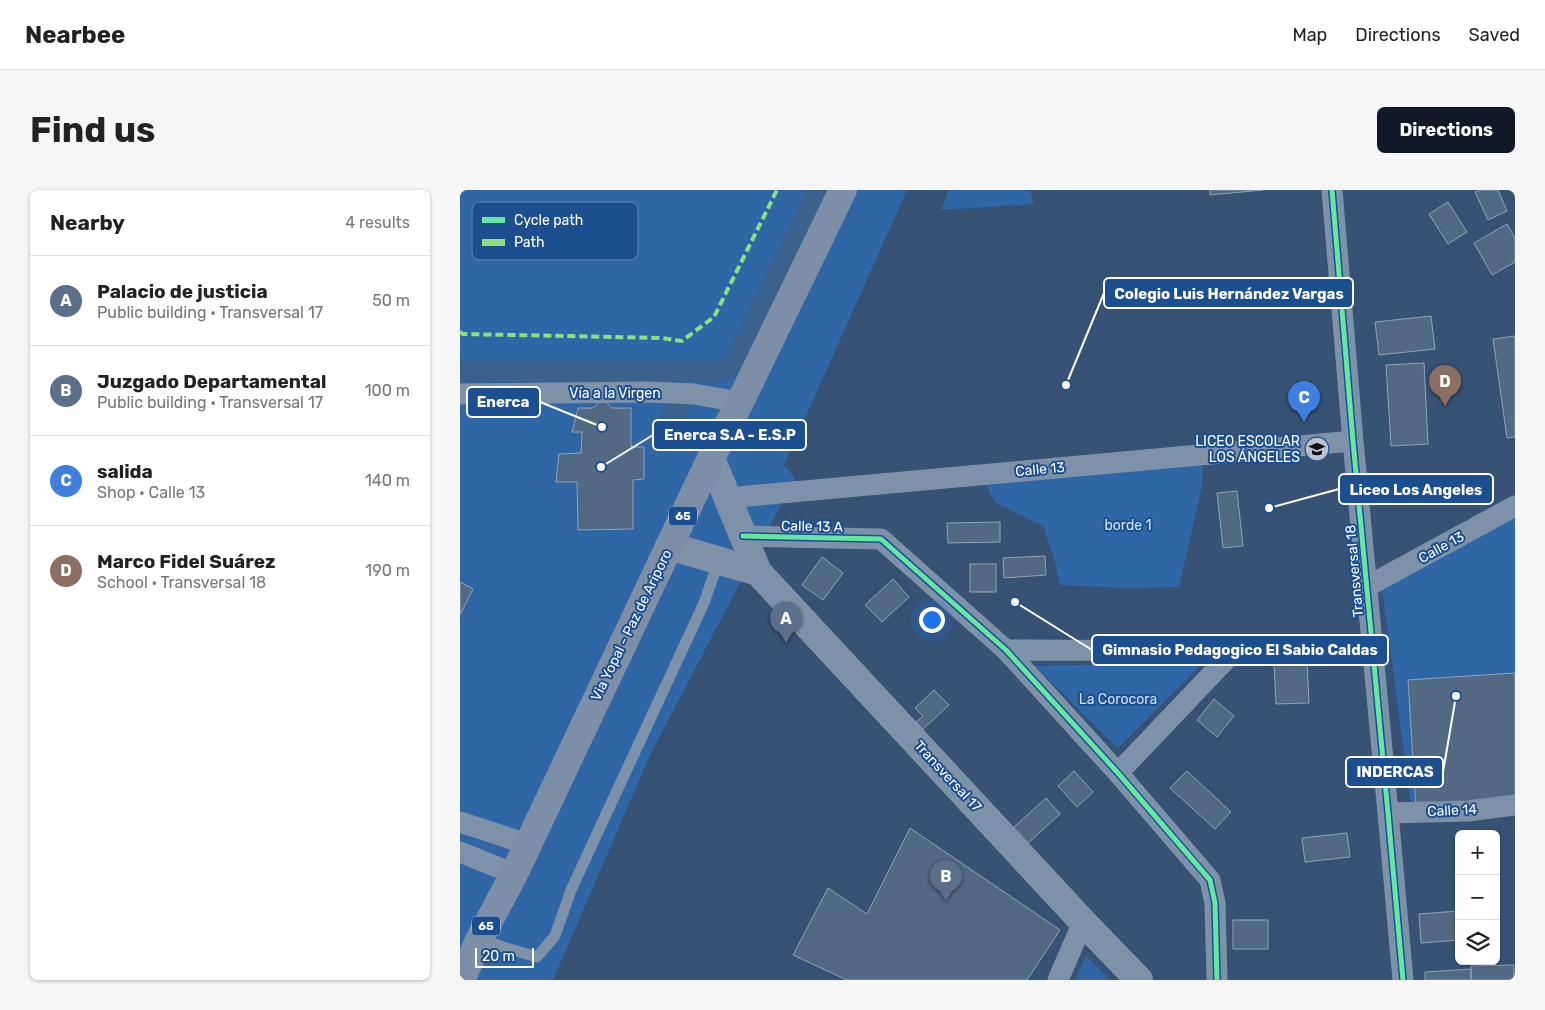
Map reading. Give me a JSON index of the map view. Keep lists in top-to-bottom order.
{
  "streets": {
    "main road": ["65", "Via Yopal - Paz de Ariporo"],
    "street": [
      "Vía a la Virgen",
      "Calle 13",
      "Calle 13 A",
      "Transversal 18",
      "Transversal 17",
      "Calle 14"
    ]
  },
  "crossings": [
    ["Vía a la Virgen", "Via Yopal - Paz de Ariporo"],
    ["Calle 13", "Transversal 18"],
    ["Transversal 18", "Calle 14"]
  ],
  "parks": ["borde 1", "La Corocora"],
  "places": {
    "other": [
      "Colegio Luis Hernández Vargas",
      "Enerca",
      "Enerca S.A - E.S.P",
      "Liceo Los Angeles",
      "Gimnasio Pedagogico El Sabio Caldas",
      "INDERCAS"
    ],
    "school or university": ["LICEO ESCOLAR LOS ÁNGELES"]
  },
  "legend": ["Cycle path", "Path"],
  "scale_bar": "20 m",
  "page": {
    "header": "Nearbee",
    "nav": ["Map", "Directions", "Saved"],
    "buttons": "Directions",
    "title": "Find us",
    "heading": ["Nearby", "4 results"],
    "list": [
      {
        "mark": "A",
        "name": "Palacio de justicia",
        "note": "Public building · Transversal 17",
        "value": "50 m"
      },
      {
        "mark": "B",
        "name": "Juzgado Departamental",
        "note": "Public building · Transversal 17",
        "value": "100 m"
      },
      {
        "mark": "C",
        "name": "salida",
        "note": "Shop · Calle 13",
        "value": "140 m"
      },
      {
        "mark": "D",
        "name": "Marco Fidel Suárez",
        "note": "School · Transversal 18",
        "value": "190 m"
      }
    ],
    "pins": [
      "D",
      "C",
      "A",
      "B"
    ],
    "map_buttons": ["+", "−"],
    "scale": "20 m"
  }
}
